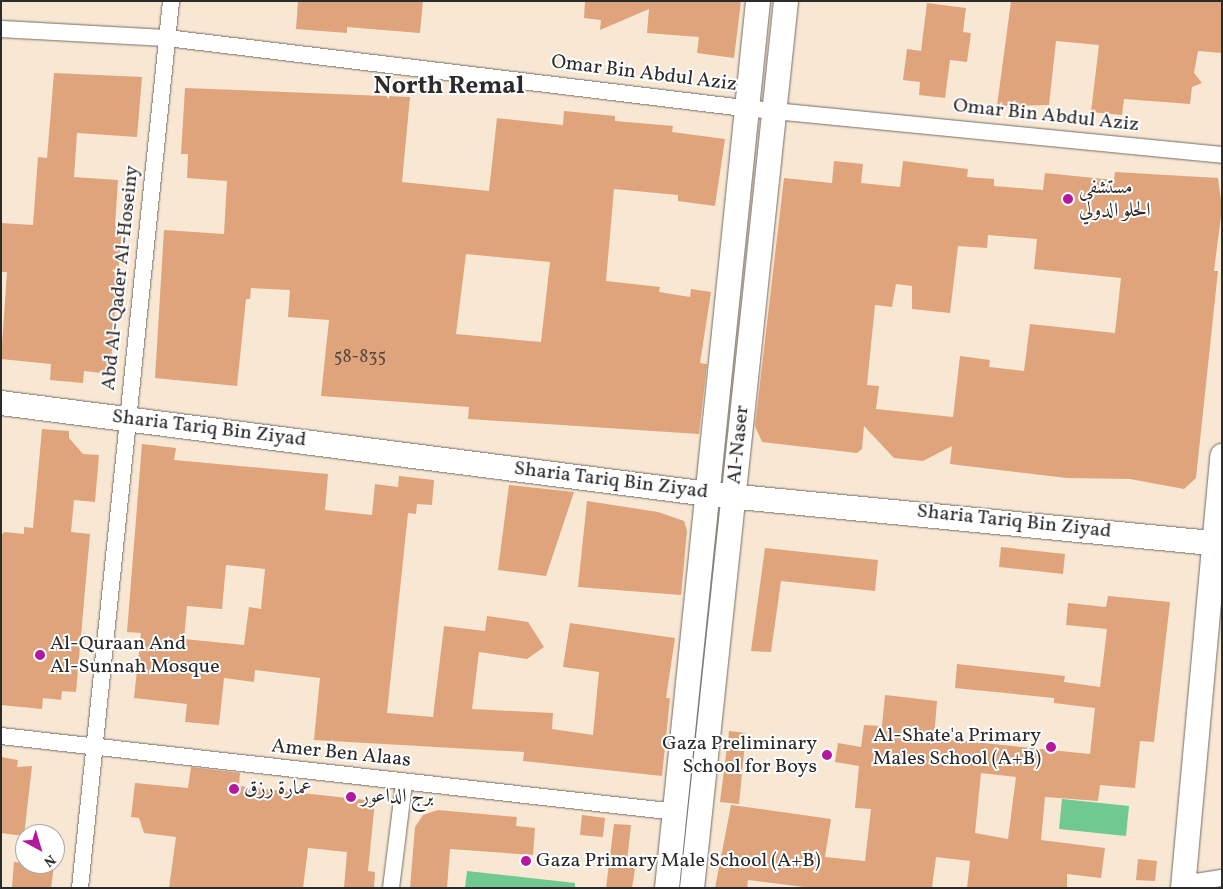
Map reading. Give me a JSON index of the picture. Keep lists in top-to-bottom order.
{
  "streets": {
    "main road": ["Sharia Tariq Bin Ziyad", "Al-Naser"],
    "street": ["Omar Bin Abdul Aziz", "Abd Al-Qader Al-Hoseiny", "Amer Ben Alaas"]
  },
  "crossings": [
    ["Omar Bin Abdul Aziz", "Abd Al-Qader Al-Hoseiny"],
    ["Omar Bin Abdul Aziz", "Al-Naser"],
    ["Abd Al-Qader Al-Hoseiny", "Sharia Tariq Bin Ziyad"],
    ["Abd Al-Qader Al-Hoseiny", "Amer Ben Alaas"],
    ["Sharia Tariq Bin Ziyad", "Al-Naser"],
    ["Al-Naser", "Amer Ben Alaas"]
  ],
  "districts": ["North Remal"],
  "places": [
    "مستشفى الحلو الدولي",
    "Al-Quraan And Al-Sunnah Mosque",
    "Al-Shate'a Primary Males School (A+B)",
    "Gaza Preliminary School for Boys",
    "عمارة رزق",
    "برج الداعور",
    "Gaza Primary Male School (A+B)"
  ],
  "house_numbers": ["58-835"],
  "north": "bottom right"
}
